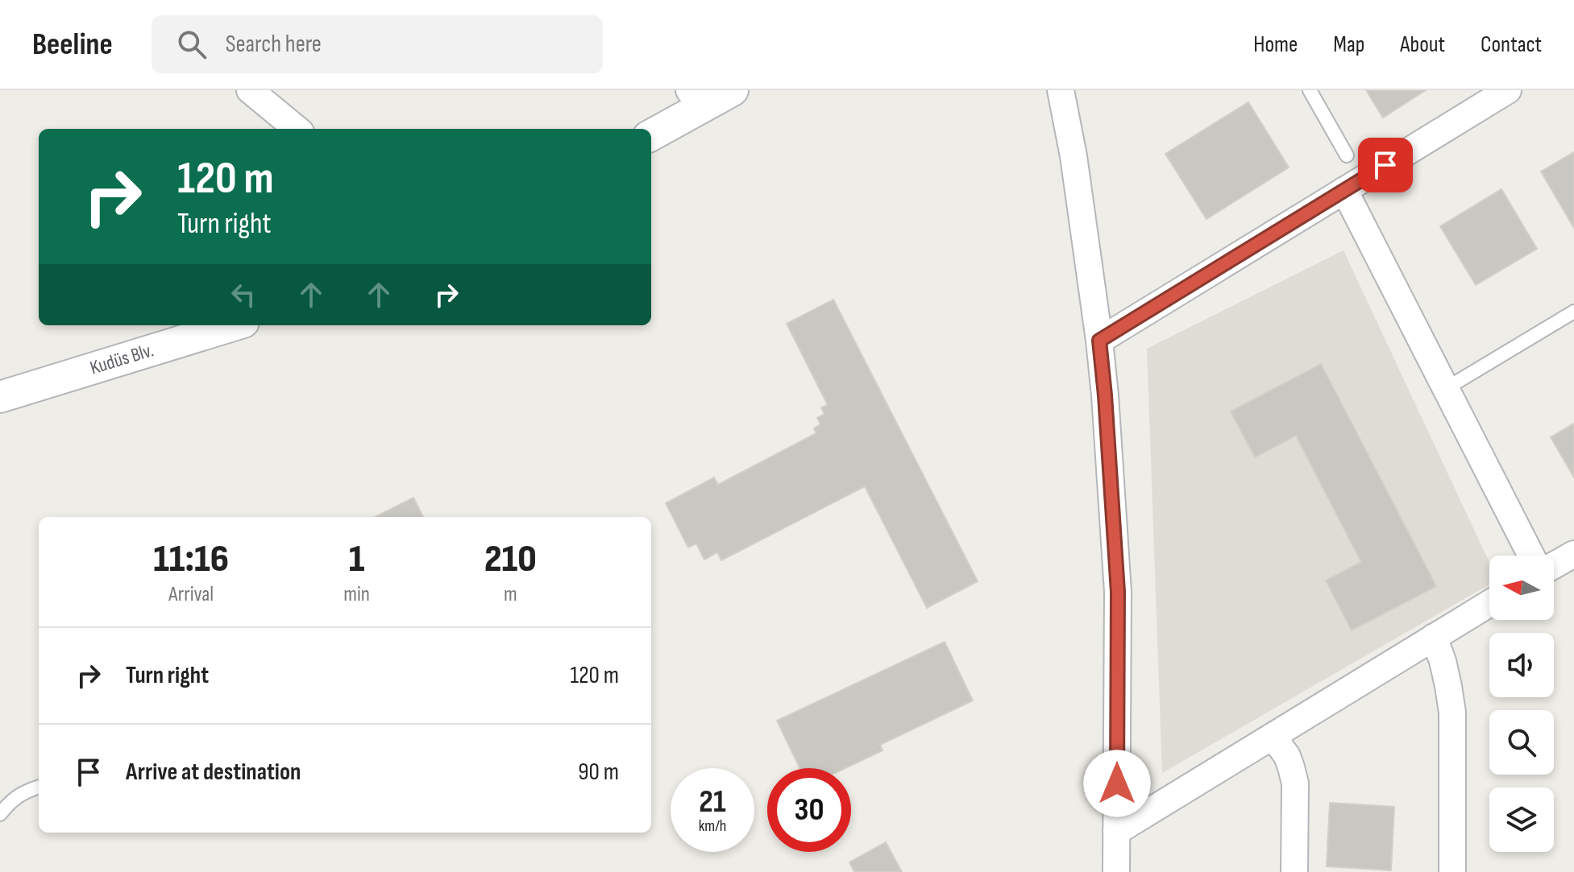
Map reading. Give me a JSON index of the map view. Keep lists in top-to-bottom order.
{
  "streets": {
    "street": ["Kudüs Blv."]
  },
  "north": "left",
  "page": {
    "header": "Beeline",
    "search": "Search here",
    "nav": [
      "Home",
      "Map",
      "About",
      "Contact"
    ],
    "turn": ["120 m", "Turn right"],
    "eta": [
      "11:16",
      "Arrival",
      "1",
      "min",
      "210",
      "m"
    ],
    "list": [
      {
        "name": "Turn right",
        "value": "120 m"
      },
      {
        "name": "Arrive at destination",
        "value": "90 m"
      }
    ],
    "speed": "21 km/h",
    "limit": "30"
  }
}
